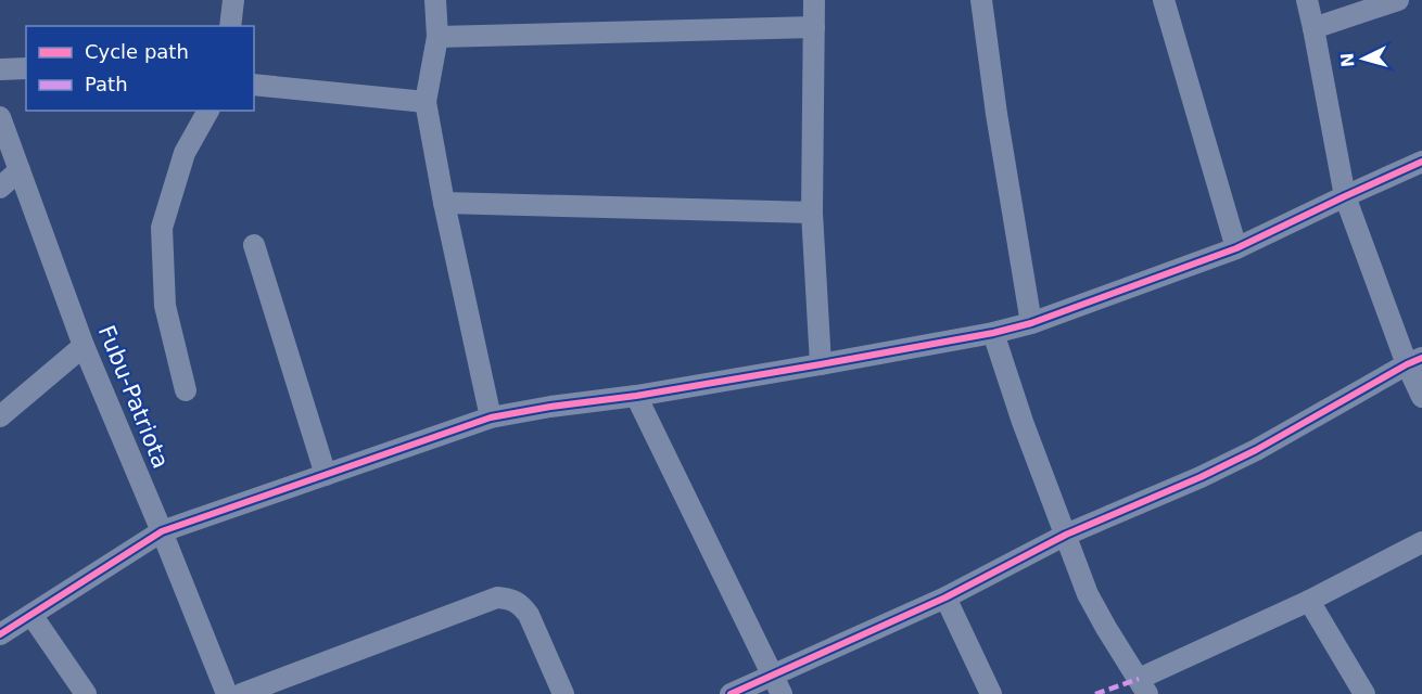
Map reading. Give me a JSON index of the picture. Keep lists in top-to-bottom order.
{
  "streets": {
    "street": ["Fubu-Patriota"]
  },
  "legend": ["Cycle path", "Path"],
  "north": "left"
}
